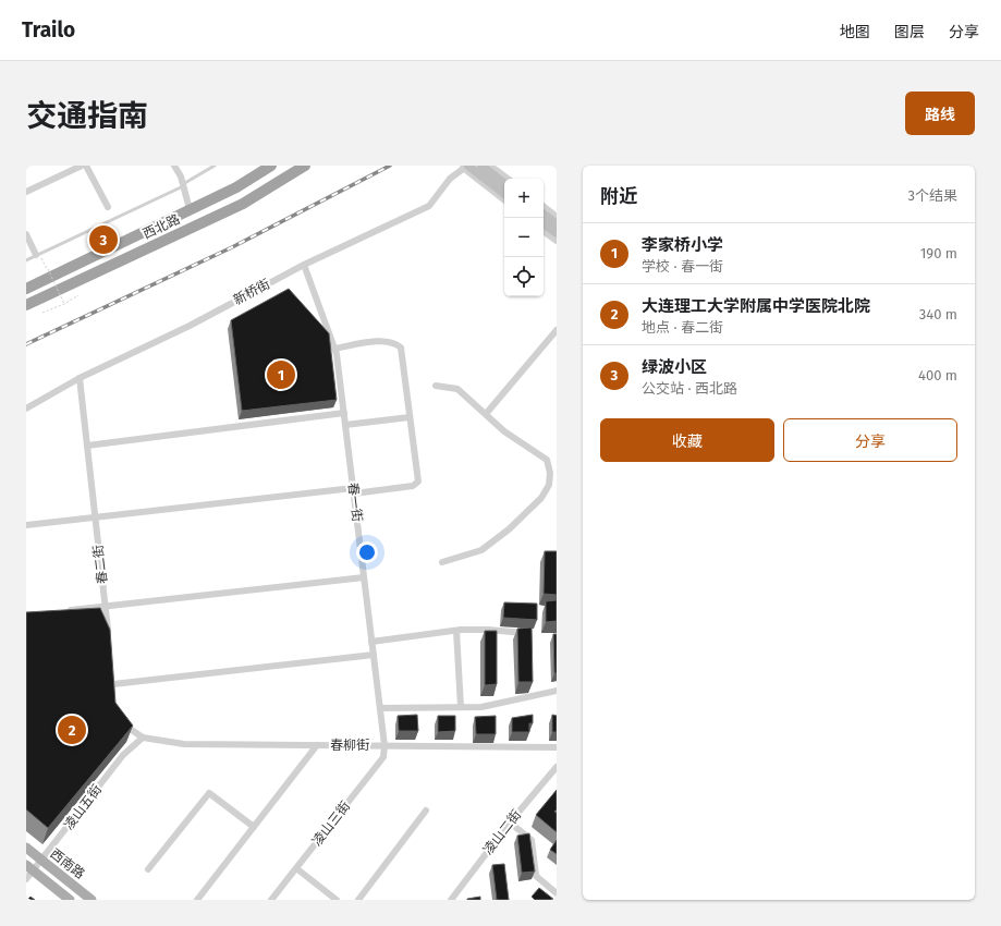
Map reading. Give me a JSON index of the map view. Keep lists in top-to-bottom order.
{
  "streets": {
    "highway": ["西北路"],
    "main road": ["西南路"],
    "street": [
      "新桥街",
      "春一街",
      "春二街",
      "春柳街",
      "凌山五街",
      "凌山三街",
      "凌山二街"
    ]
  },
  "crossings": [
    ["新桥街", "春一街"],
    ["新桥街", "春二街"],
    ["春一街", "春柳街"],
    ["春一街", "凌山三街"],
    ["春柳街", "凌山五街"],
    ["春柳街", "凌山三街"],
    ["凌山五街", "西南路"]
  ],
  "page": {
    "header": "Trailo",
    "nav": ["地图", "图层", "分享"],
    "title": "交通指南",
    "buttons": [
      "路线",
      ["收藏", "分享"]
    ],
    "heading": ["附近", "3个结果"],
    "map_buttons": ["+", "−"],
    "list": [
      {
        "mark": "1",
        "name": "李家桥小学",
        "note": "学校 · 春一街",
        "value": "190 m"
      },
      {
        "mark": "2",
        "name": "大连理工大学附属中学医院北院",
        "note": "地点 · 春二街",
        "value": "340 m"
      },
      {
        "mark": "3",
        "name": "绿波小区",
        "note": "公交站 · 西北路",
        "value": "400 m"
      }
    ],
    "pins": ["3", "1", "2"]
  }
}
